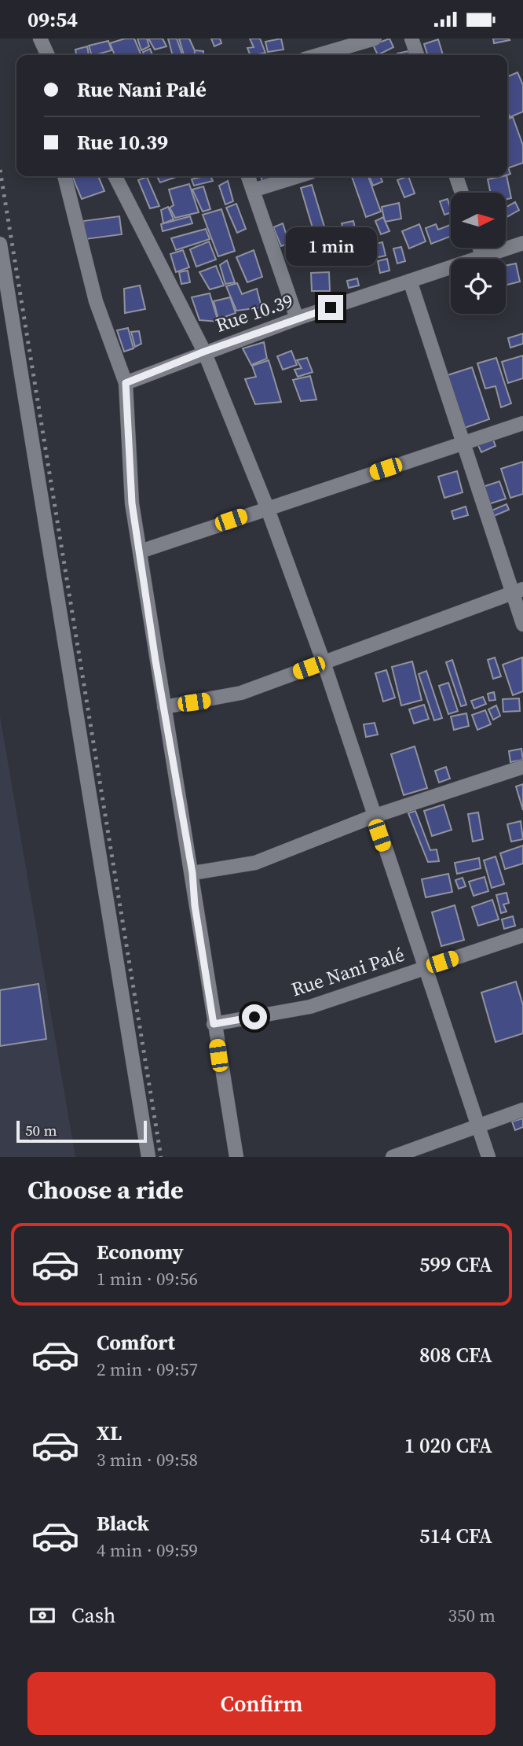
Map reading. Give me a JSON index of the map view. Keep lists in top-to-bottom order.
{
  "streets": {
    "street": ["Rue 10.39", "Rue Nani Palé"]
  },
  "scale_bar": "50 m",
  "north": "right",
  "page": {
    "status": "09:54",
    "banner": ["Rue Nani Palé", "Rue 10.39"],
    "bubble": "1 min",
    "scale": "50 m",
    "heading": "Choose a ride",
    "list": [
      {
        "name": "Economy",
        "note": "1 min · 09:56",
        "value": "599 CFA"
      },
      {
        "name": "Comfort",
        "note": "2 min · 09:57",
        "value": "808 CFA"
      },
      {
        "name": "XL",
        "note": "3 min · 09:58",
        "value": "1 020 CFA"
      },
      {
        "name": "Black",
        "note": "4 min · 09:59",
        "value": "514 CFA"
      }
    ],
    "pay": ["Cash", "350 m"],
    "buttons": "Confirm"
  }
}
